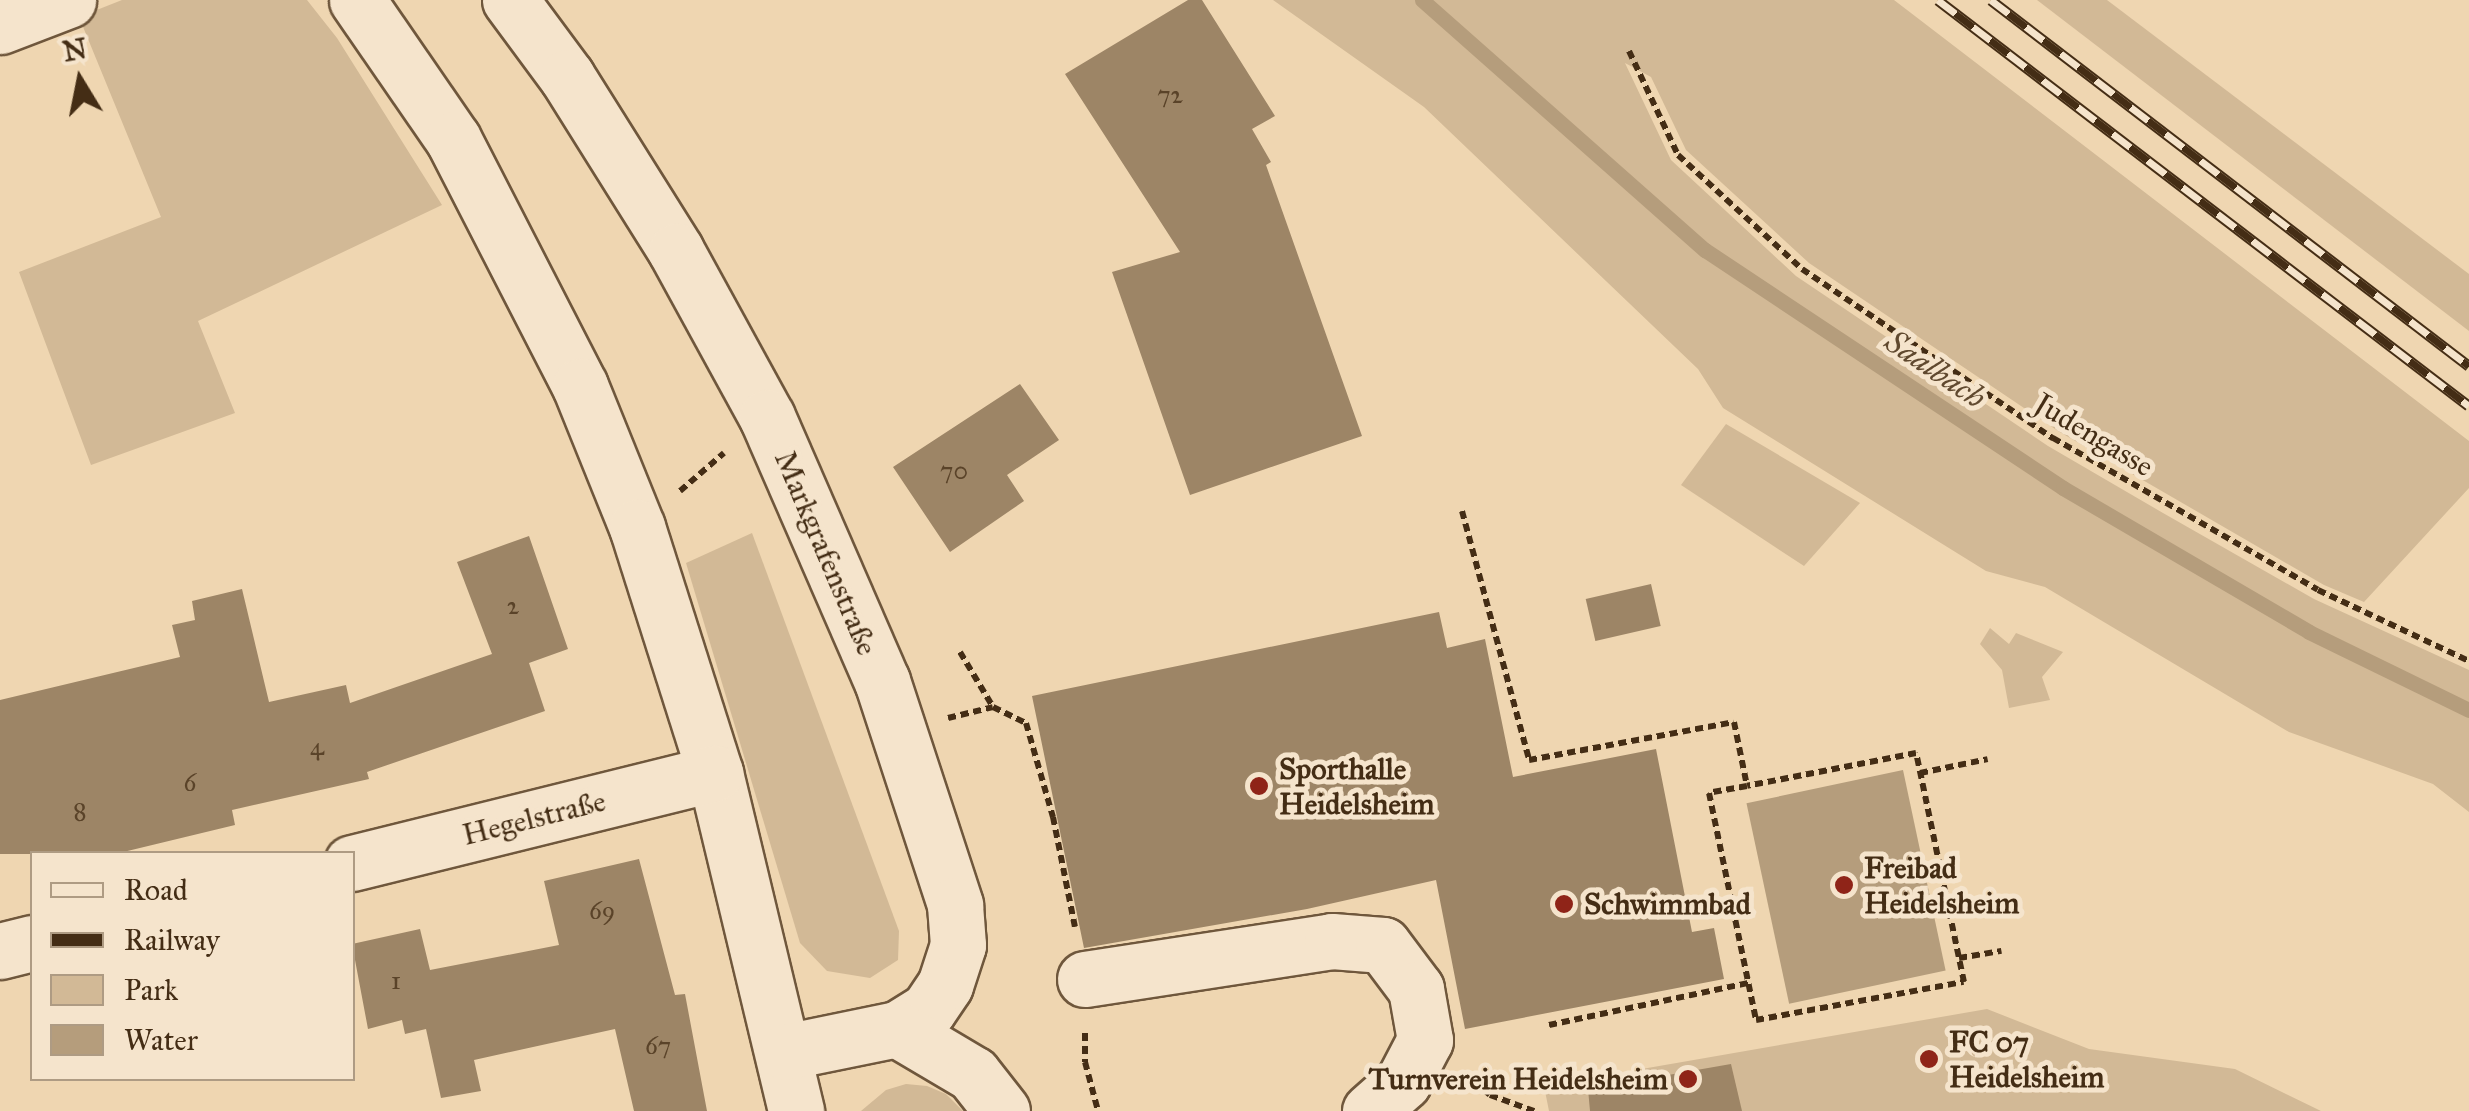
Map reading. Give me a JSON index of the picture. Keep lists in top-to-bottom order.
{
  "streets": {
    "street": ["Markgrafenstraße", "Hegelstraße"],
    "path": ["Judengasse"]
  },
  "water": ["Saalbach"],
  "places": [
    "Sporthalle Heidelsheim",
    "Freibad Heidelsheim",
    "Schwimmbad",
    "FC 07 Heidelsheim",
    "Turnverein Heidelsheim"
  ],
  "house_numbers": [
    "72",
    "70",
    "2",
    "4",
    "6",
    "8",
    "69",
    "1",
    "67"
  ],
  "legend": [
    "Road",
    "Railway",
    "Park",
    "Water"
  ],
  "north": "top"
}
